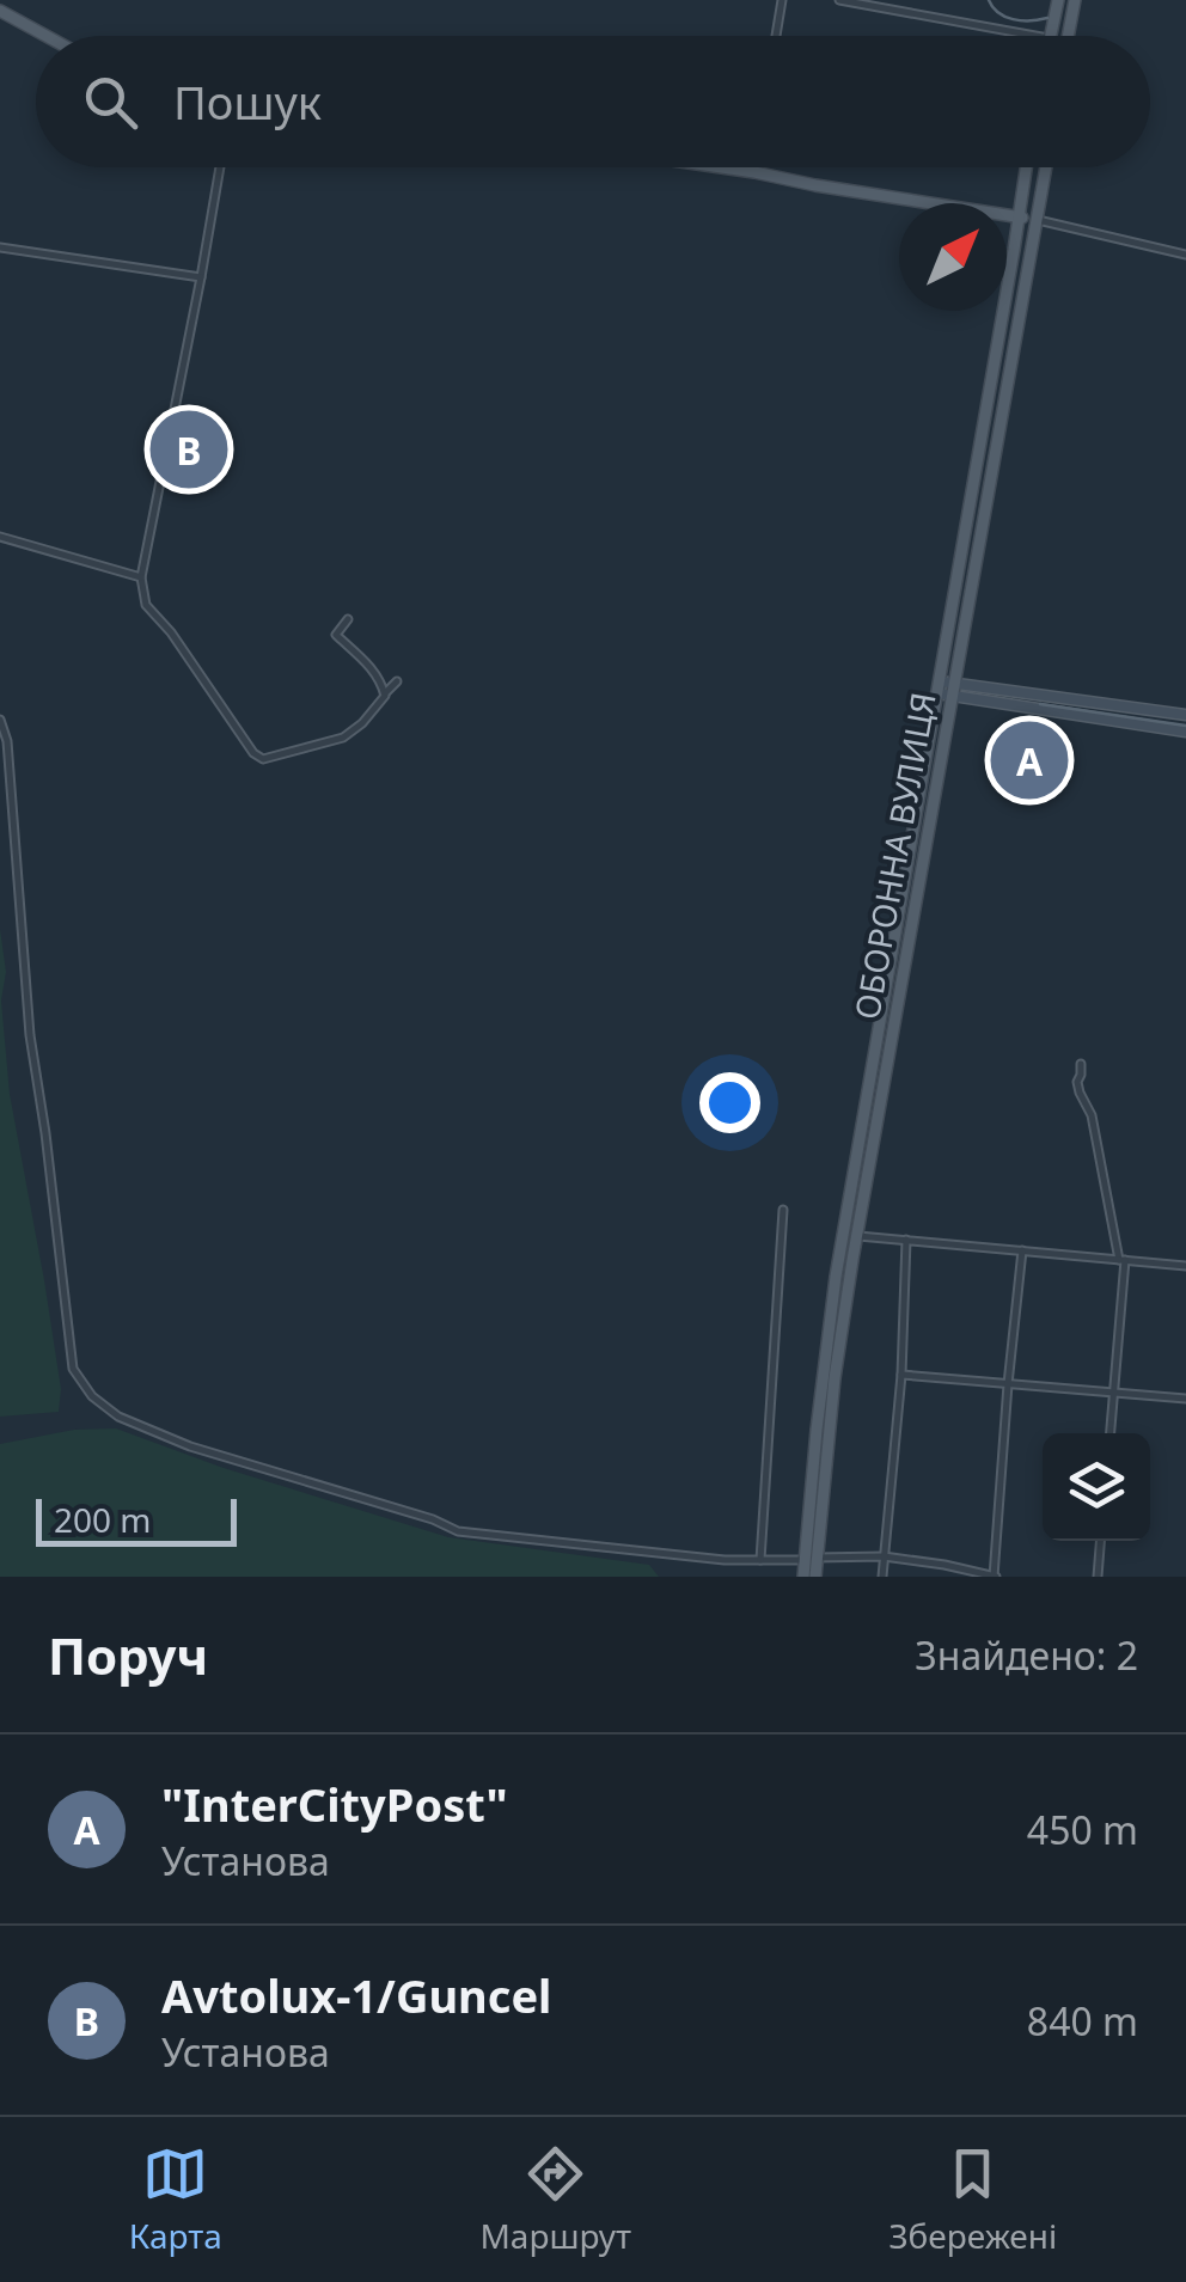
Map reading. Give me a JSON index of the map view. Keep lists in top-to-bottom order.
{
  "streets": {
    "main road": ["ОБОРОННА ВУЛИЦЯ"]
  },
  "scale_bar": "200 m",
  "north": "top right",
  "page": {
    "search": "Пошук",
    "pins": ["B", "A"],
    "scale": "200 m",
    "heading": ["Поруч", "Знайдено: 2"],
    "list": [
      {
        "mark": "A",
        "name": "\"InterCityPost\"",
        "note": "Установа",
        "value": "450 m"
      },
      {
        "mark": "B",
        "name": "Avtolux-1/Guncel",
        "note": "Установа",
        "value": "840 m"
      }
    ],
    "nav": ["Карта", "Маршрут", "Збережені"]
  }
}
